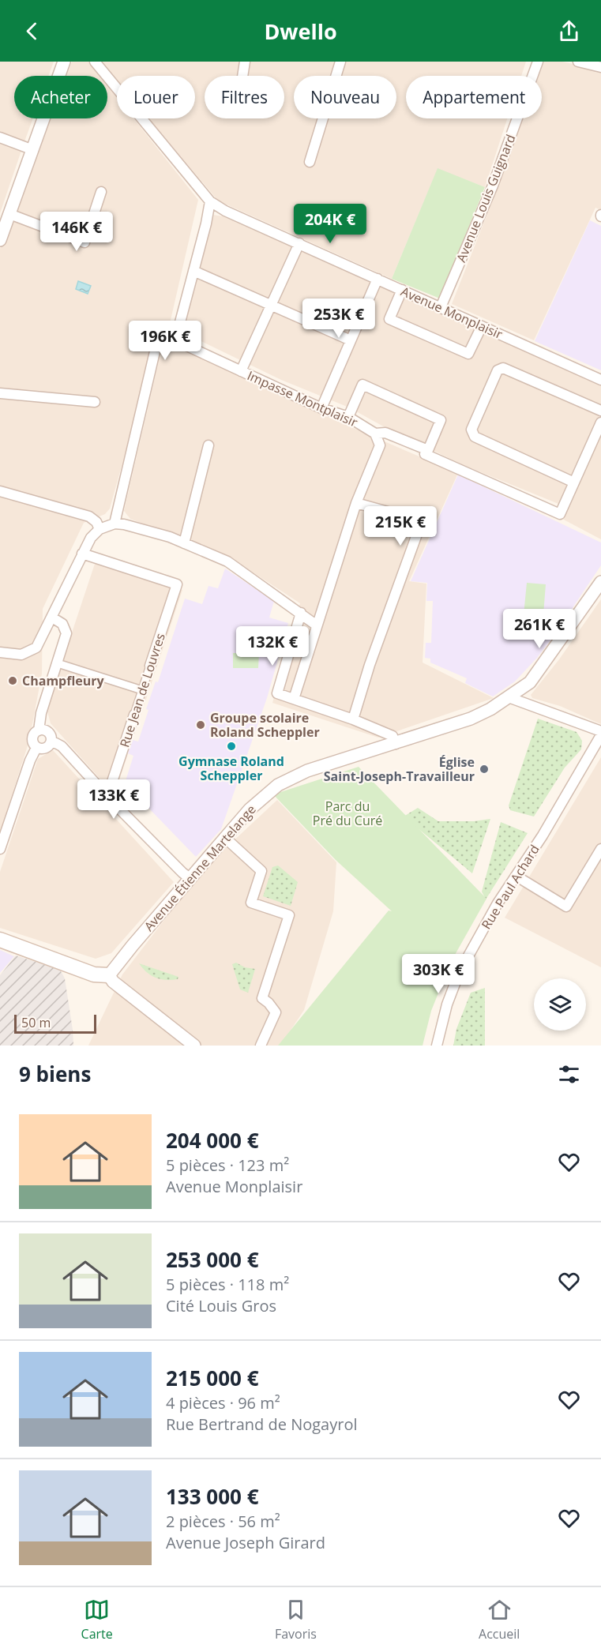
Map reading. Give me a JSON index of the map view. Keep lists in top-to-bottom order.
{
  "streets": {
    "street": [
      "Avenue Louis Guignard",
      "Avenue Monplaisir",
      "Impasse Montplaisir",
      "Rue Jean de Louvres",
      "Avenue Étienne Martelange",
      "Rue Paul Achard"
    ]
  },
  "crossings": [
    ["Avenue Louis Guignard", "Avenue Monplaisir"]
  ],
  "parks": ["Parc du Pré du Curé"],
  "places": [
    "Champfleury",
    "Groupe scolaire Roland Scheppler",
    "Gymnase Roland Scheppler",
    "Église Saint-Joseph-Travailleur"
  ],
  "scale_bar": "50 m",
  "page": {
    "header": "Dwello",
    "chip": [
      "Acheter",
      "Louer",
      "Filtres",
      "Nouveau",
      "Appartement"
    ],
    "price": [
      "204K €",
      "146K €",
      "253K €",
      "196K €",
      "215K €",
      "261K €",
      "132K €",
      "133K €",
      "303K €"
    ],
    "scale": "50 m",
    "heading": "9 biens",
    "list": [
      {
        "name": "204 000 €",
        "note": "5 pièces · 123 m² · Avenue Monplaisir"
      },
      {
        "name": "253 000 €",
        "note": "5 pièces · 118 m² · Cité Louis Gros"
      },
      {
        "name": "215 000 €",
        "note": "4 pièces · 96 m² · Rue Bertrand de Nogayrol"
      },
      {
        "name": "133 000 €",
        "note": "2 pièces · 56 m² · Avenue Joseph Girard"
      }
    ],
    "tabs": ["Carte", "Favoris", "Accueil"]
  }
}
